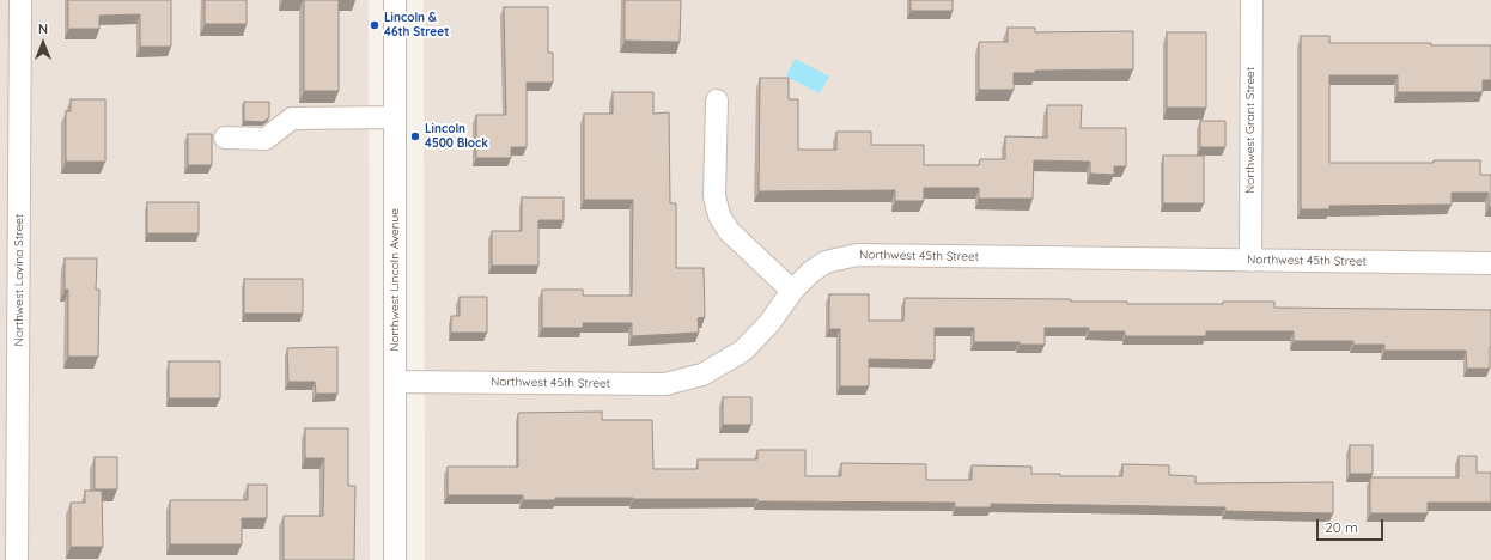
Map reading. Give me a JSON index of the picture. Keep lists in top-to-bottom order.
{
  "streets": {
    "street": [
      "Northwest Grant Street",
      "Northwest 45th Street",
      "Northwest Lavina Street",
      "Northwest Lincoln Avenue"
    ]
  },
  "crossings": [
    ["Northwest Grant Street", "Northwest 45th Street"],
    ["Northwest 45th Street", "Northwest Lincoln Avenue"]
  ],
  "places": ["Lincoln & 46th Street", "Lincoln 4500 Block"],
  "scale_bar": "20 m",
  "north": "top"
}
